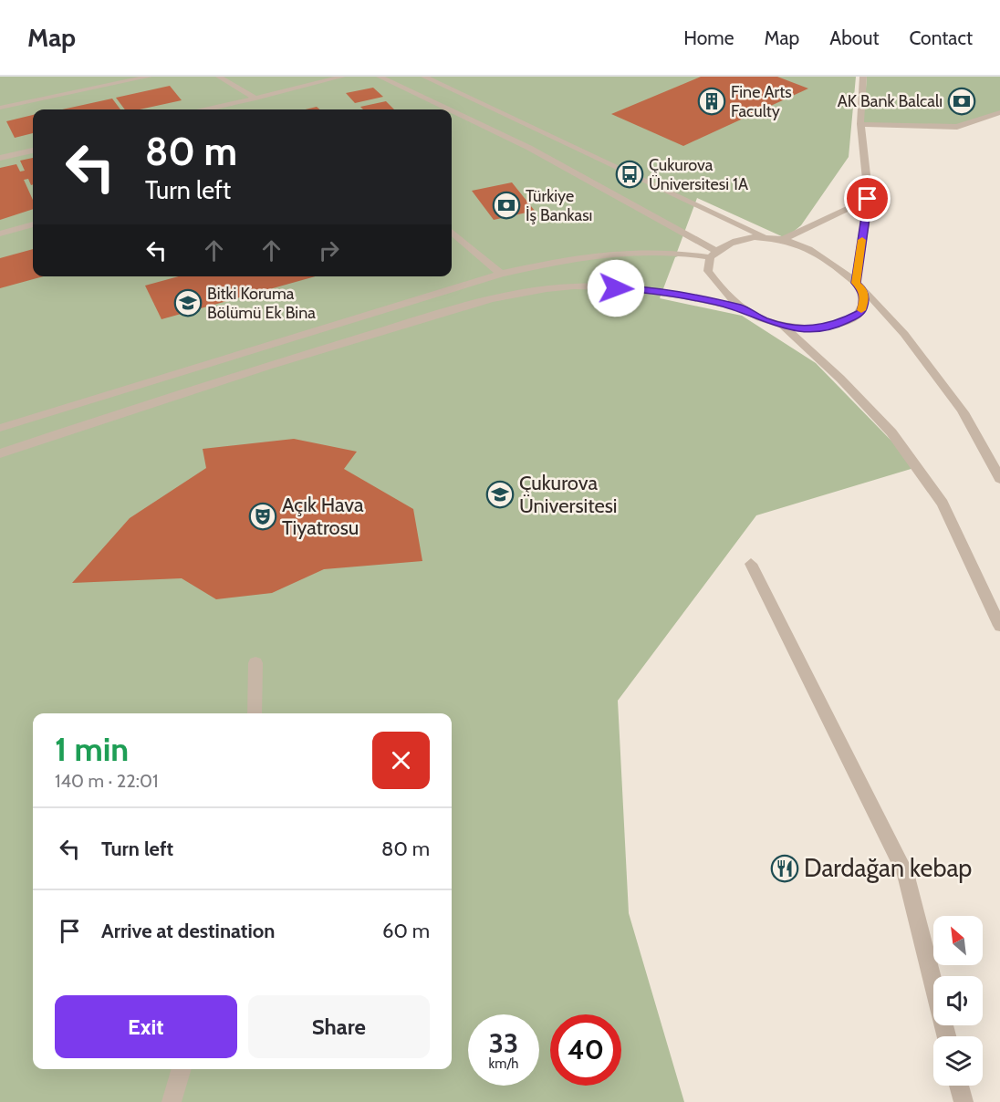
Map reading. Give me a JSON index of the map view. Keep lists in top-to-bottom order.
{
  "places": {
    "building": ["Fine Arts Faculty"],
    "bank": ["AK Bank Balcalı", "Türkiye İş Bankası"],
    "bus stop": ["Çukurova Üni̇versi̇tesi̇ 1A"],
    "school or university": ["Bitki Koruma Bölümü Ek Bina", "Çukurova Üniversitesi"],
    "theatre": ["Açık Hava Tiyatrosu"],
    "restaurant": ["Dardağan kebap"]
  },
  "north": "top left",
  "page": {
    "header": "Map",
    "nav": [
      "Home",
      "Map",
      "About",
      "Contact"
    ],
    "turn": ["80 m", "Turn left"],
    "heading": ["1 min", "140 m · 22:01"],
    "list": [
      {
        "name": "Turn left",
        "value": "80 m"
      },
      {
        "name": "Arrive at destination",
        "value": "60 m"
      }
    ],
    "buttons": ["Exit", "Share"],
    "speed": "33 km/h",
    "limit": "40"
  }
}
